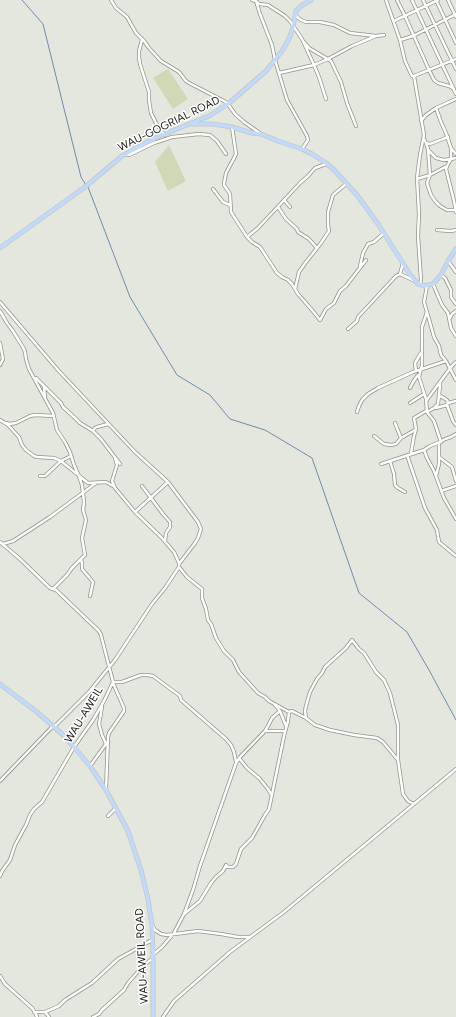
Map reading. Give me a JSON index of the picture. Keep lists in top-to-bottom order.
{
  "streets": {
    "main road": ["WAU-GOGRIAL ROAD", "WAU-AWEIL ROAD"],
    "street": ["WAU-AWEIL"]
  },
  "crossings": [
    ["WAU-AWEIL", "WAU-AWEIL ROAD"]
  ]
}
